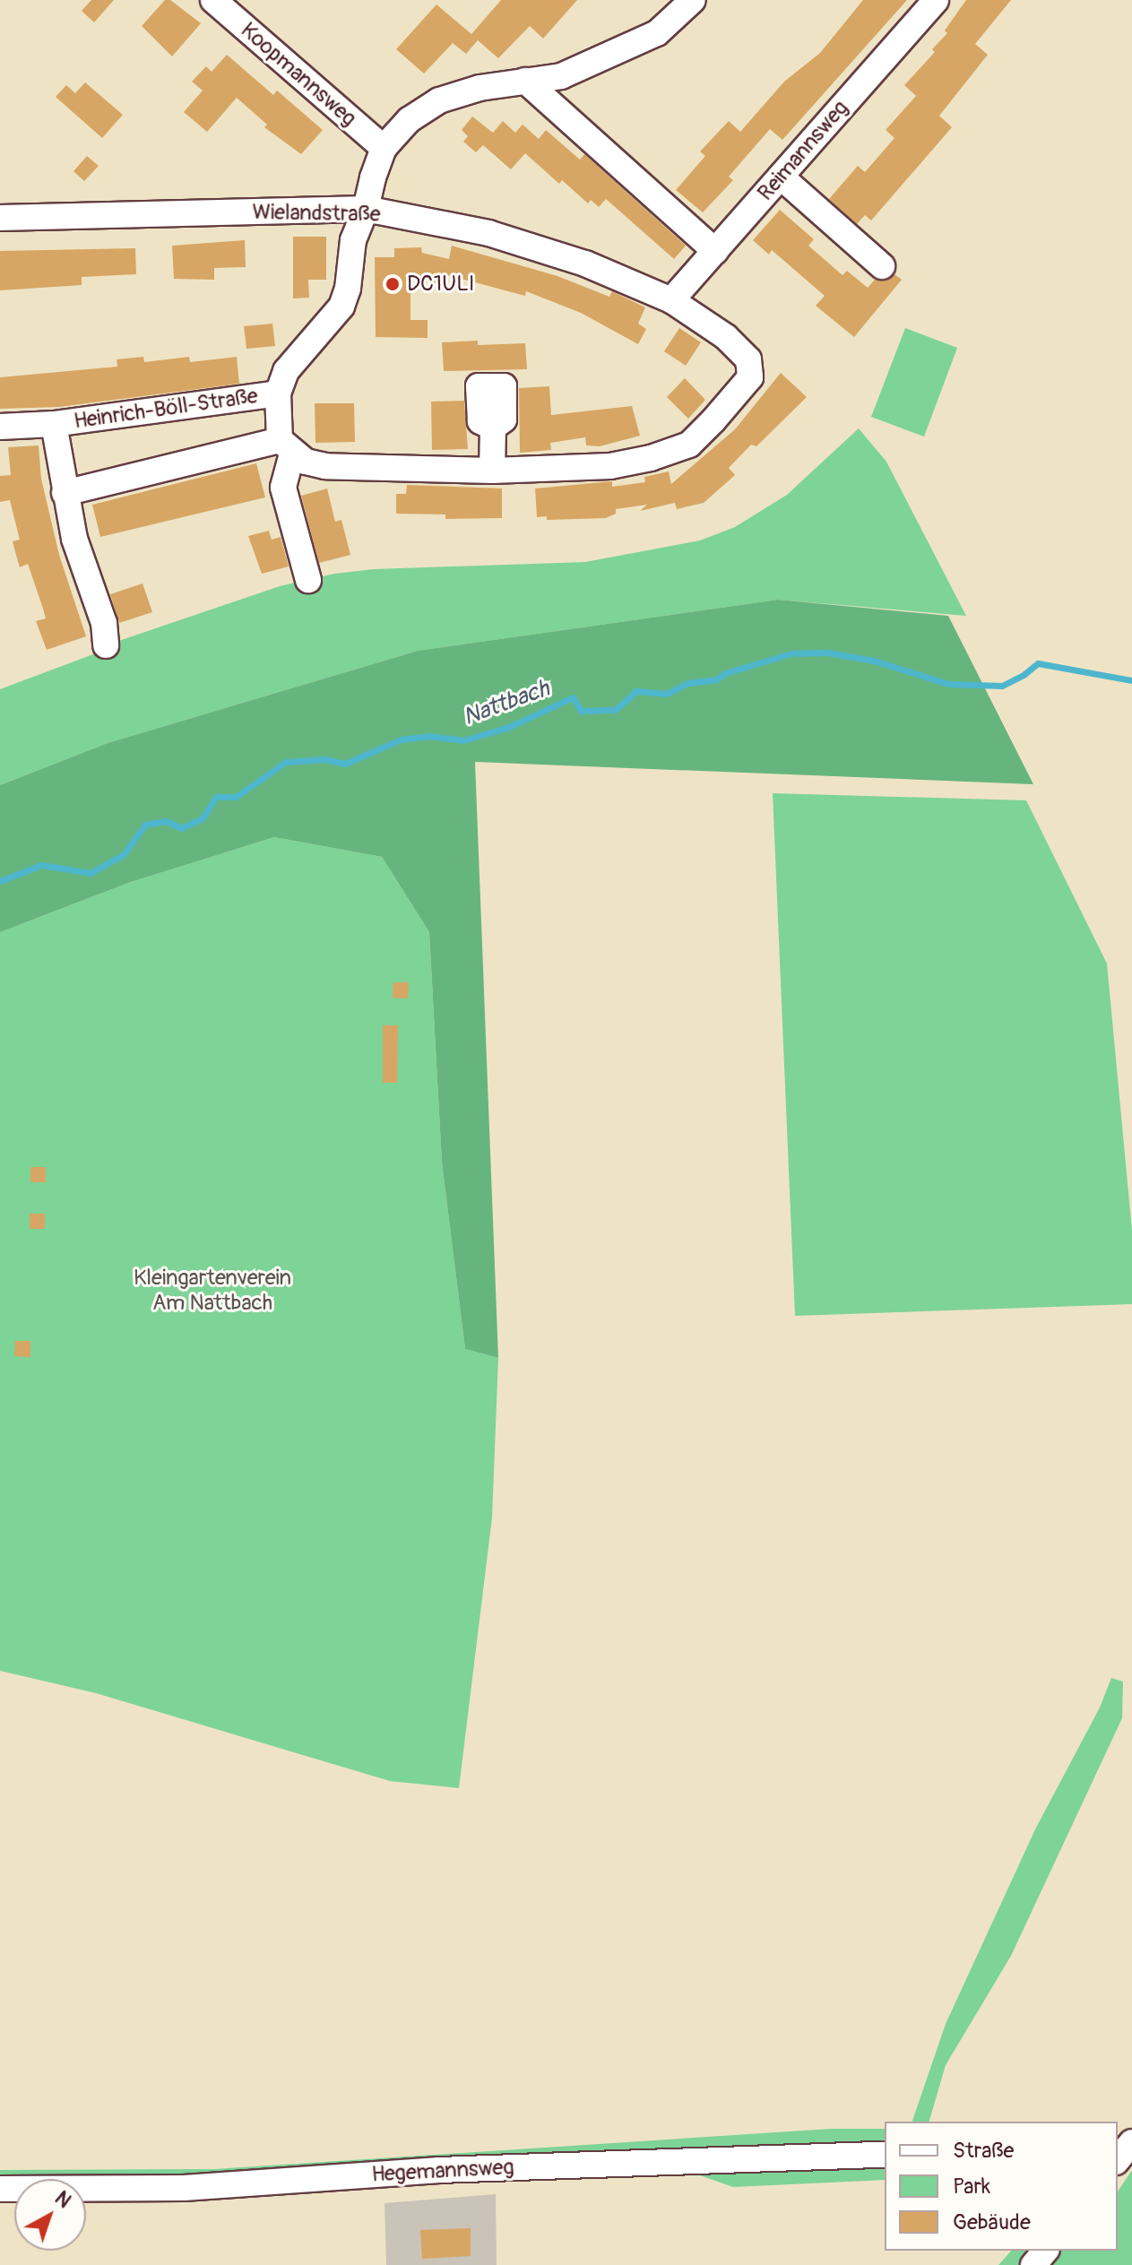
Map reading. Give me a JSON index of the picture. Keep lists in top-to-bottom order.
{
  "streets": {
    "street": [
      "Koopmannsweg",
      "Reimannsweg",
      "Wielandstraße",
      "Heinrich-Böll-Straße",
      "Hegemannsweg"
    ]
  },
  "crossings": [
    ["Reimannsweg", "Wielandstraße"]
  ],
  "water": ["Nattbach"],
  "parks": ["Kleingartenverein Am Nattbach"],
  "places": ["DC1ULI"],
  "legend": ["Straße", "Park", "Gebäude"],
  "north": "top right"
}
